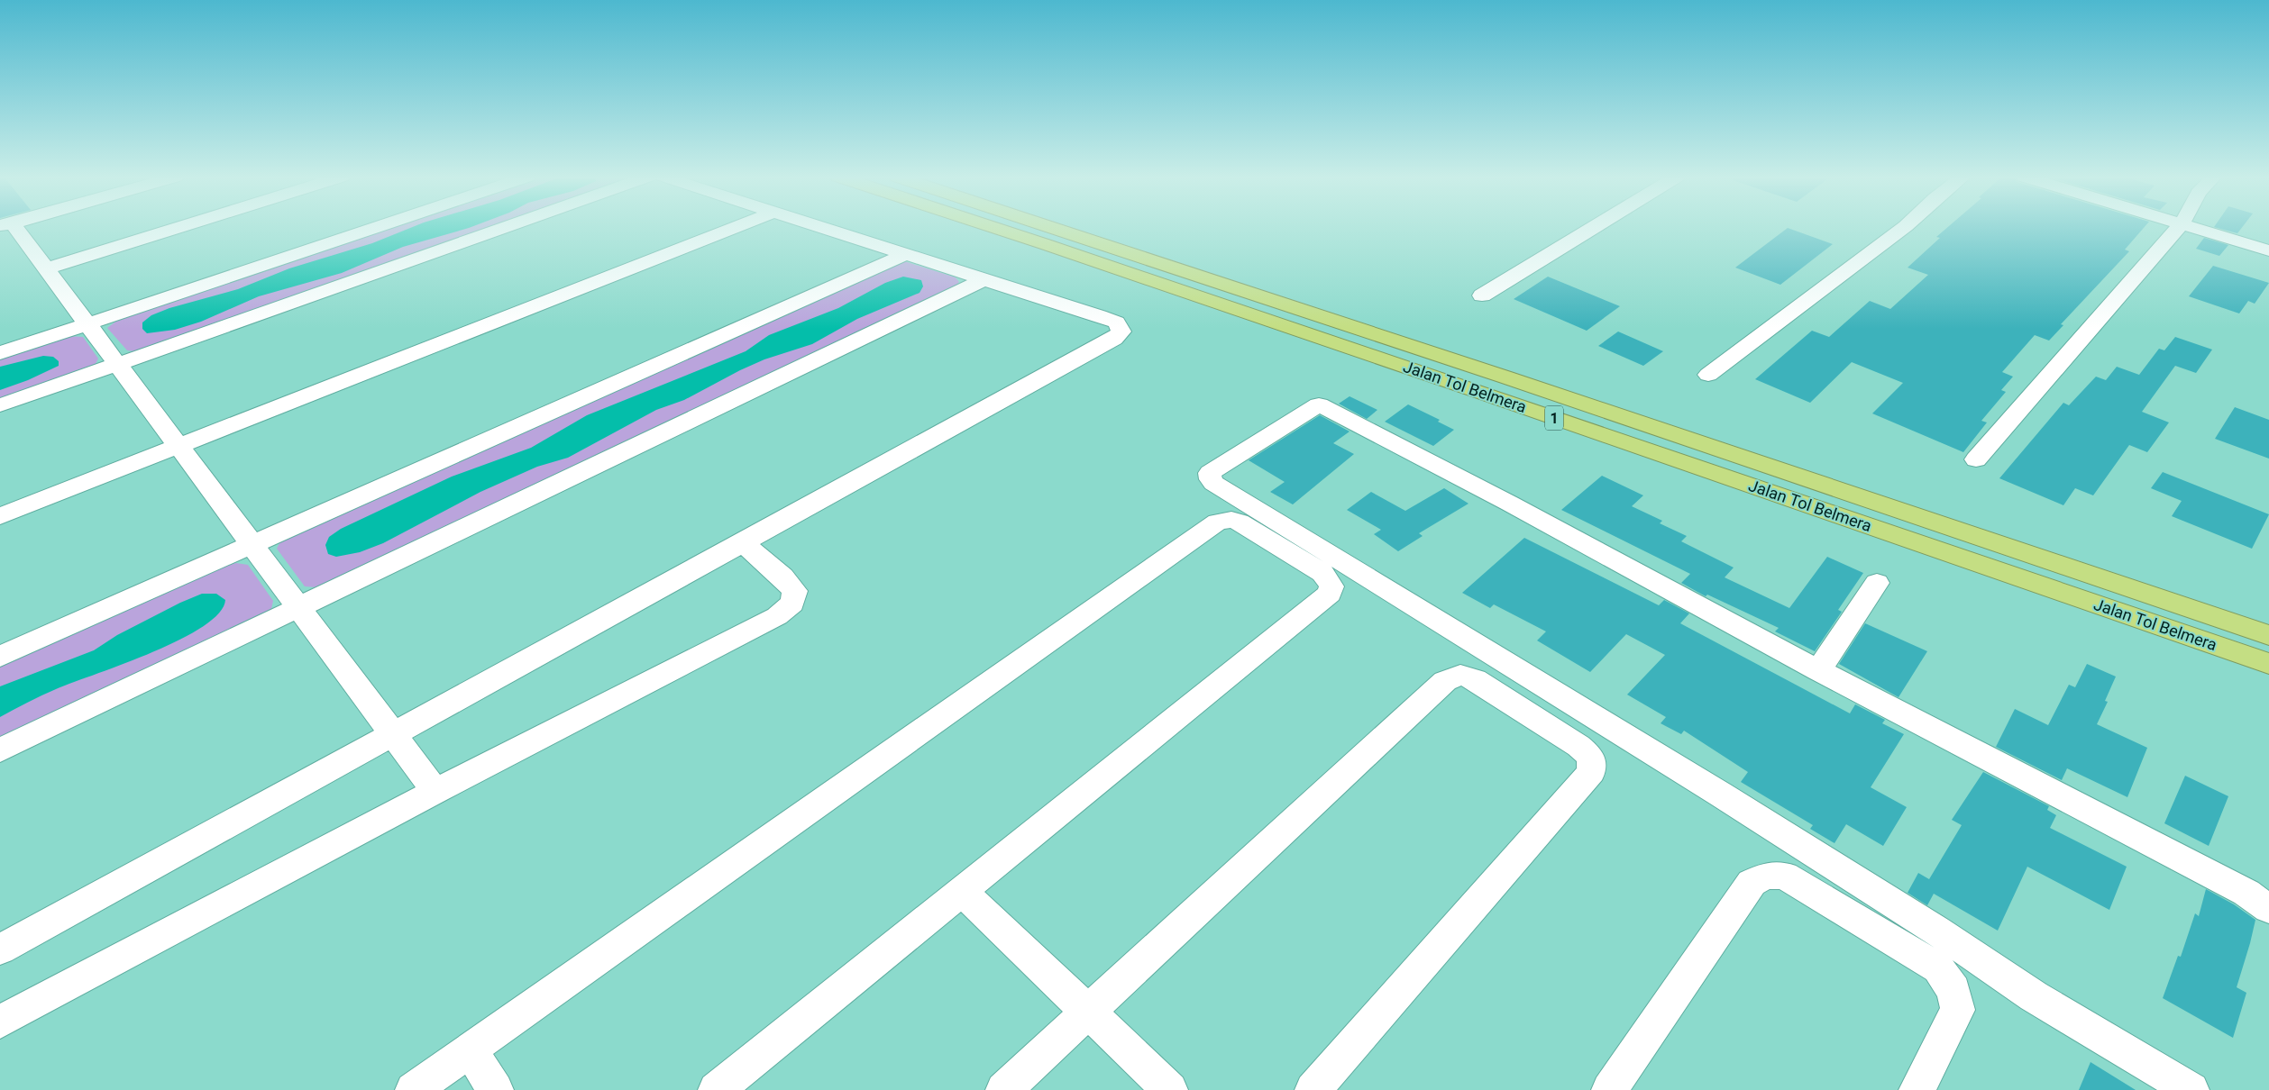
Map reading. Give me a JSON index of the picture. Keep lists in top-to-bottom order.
{
  "streets": {
    "highway": ["Jalan Tol Belmera", "1"]
  }
}
